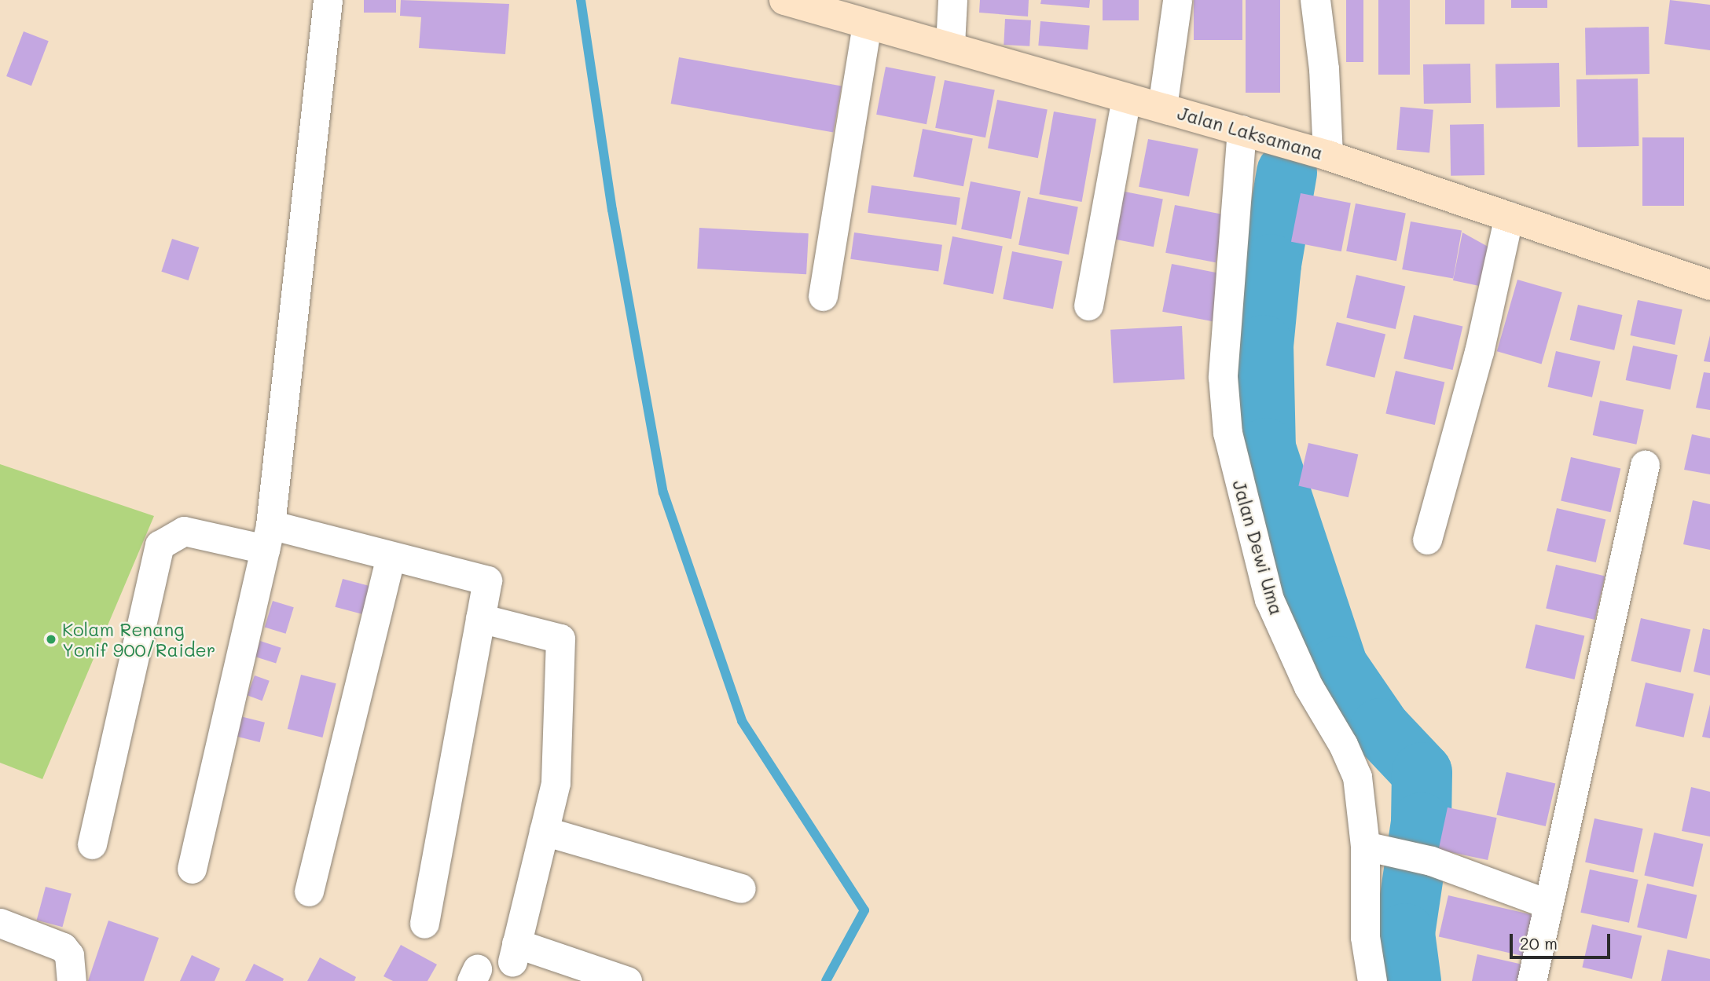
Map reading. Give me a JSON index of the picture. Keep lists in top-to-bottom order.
{
  "streets": {
    "main road": ["Jalan Laksamana"],
    "street": ["Jalan Dewi Uma"]
  },
  "crossings": [
    ["Jalan Laksamana", "Jalan Dewi Uma"]
  ],
  "places": ["Kolam Renang Yonif 900/Raider"],
  "scale_bar": "20 m"
}
